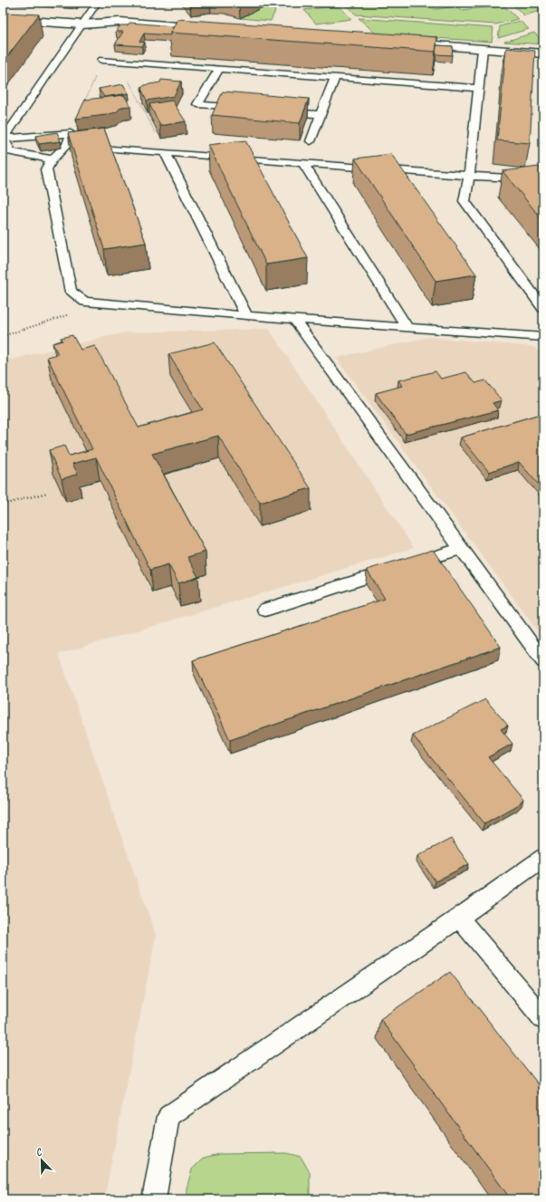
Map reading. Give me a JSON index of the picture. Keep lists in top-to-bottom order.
{
  "north": "top left"
}
